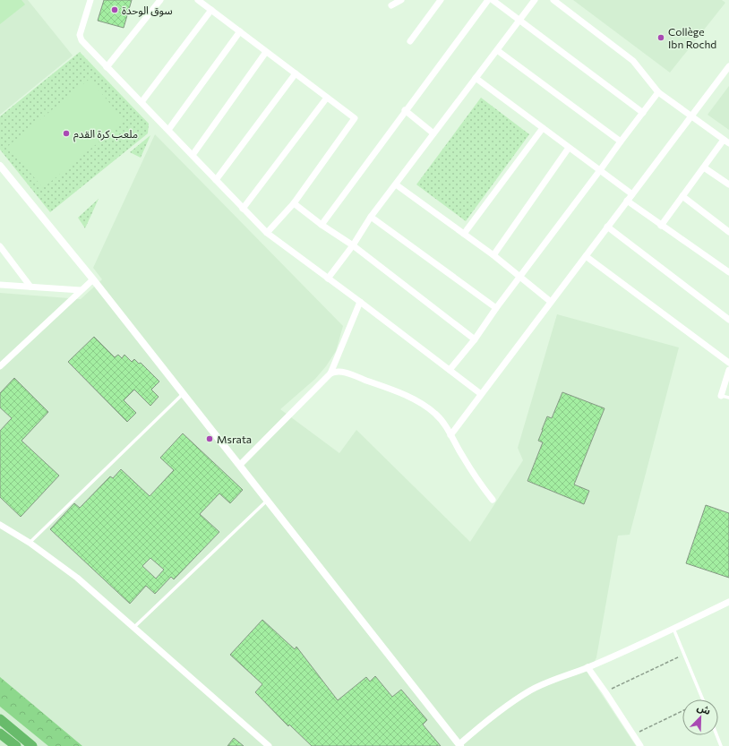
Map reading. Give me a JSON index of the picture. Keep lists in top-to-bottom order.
{
  "places": [
    "سوق الوحدة",
    "Collège Ibn Rochd",
    "ملعب كرة القدم",
    "Msrata"
  ],
  "north": "top right"
}
